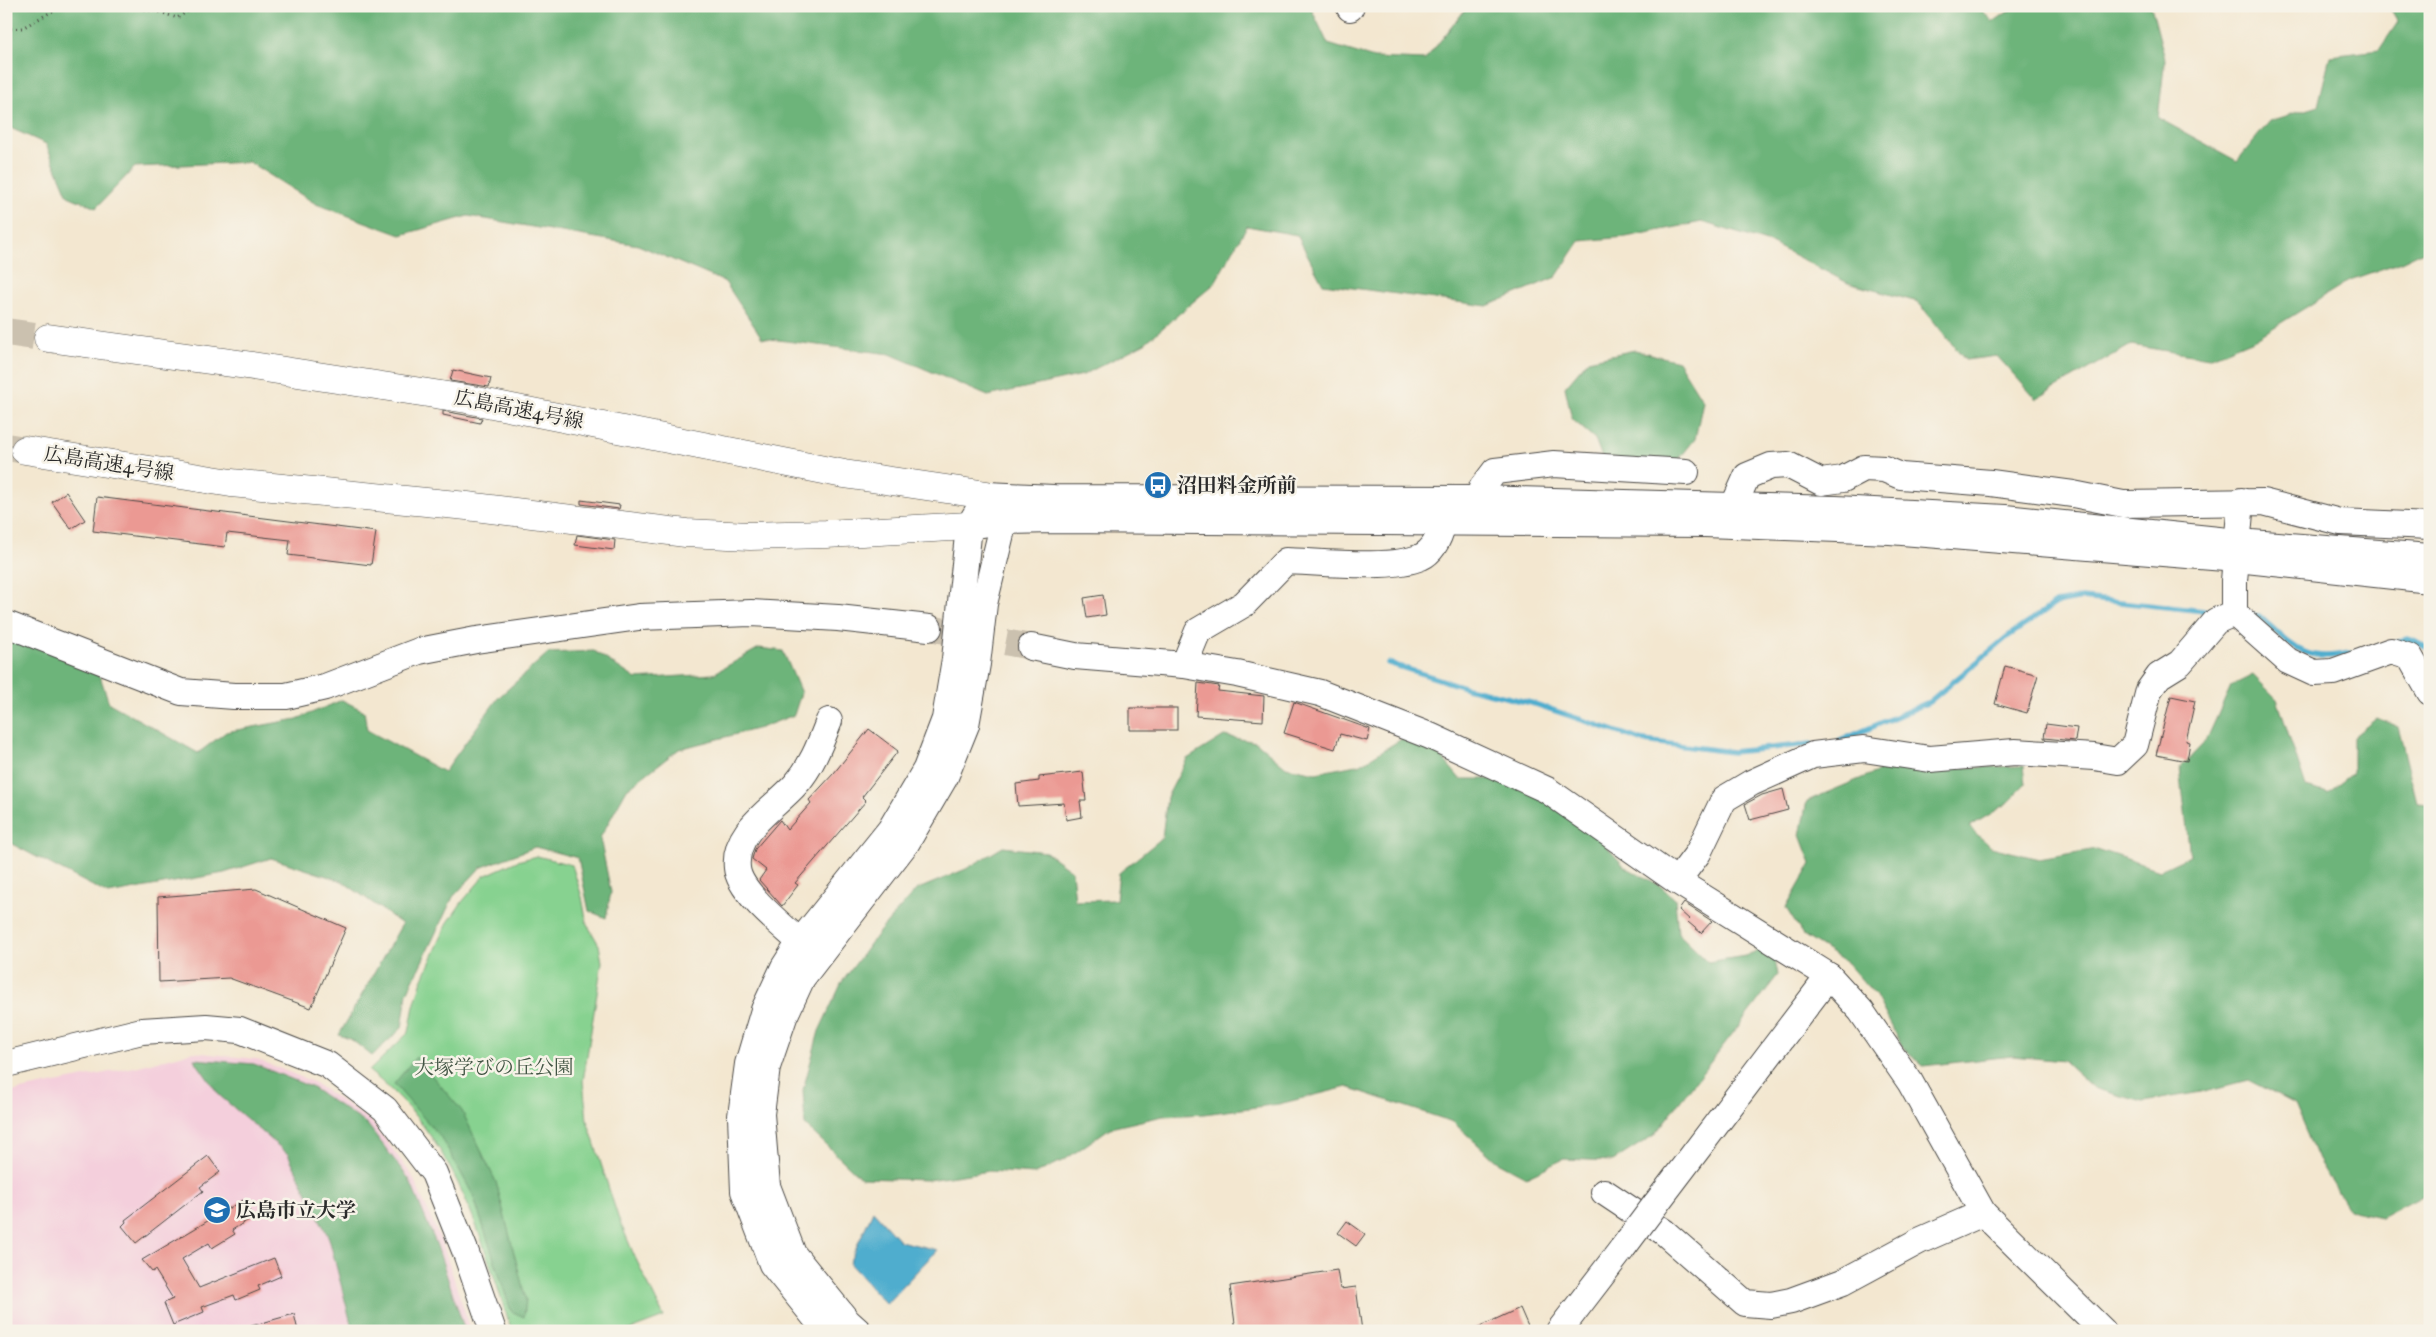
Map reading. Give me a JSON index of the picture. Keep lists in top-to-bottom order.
{
  "streets": {
    "highway": ["広島高速4号線"]
  },
  "parks": ["大塚学びの丘公園"],
  "places": {
    "bus stop": ["沼田料金所前"],
    "school or university": ["広島市立大学"]
  }
}
